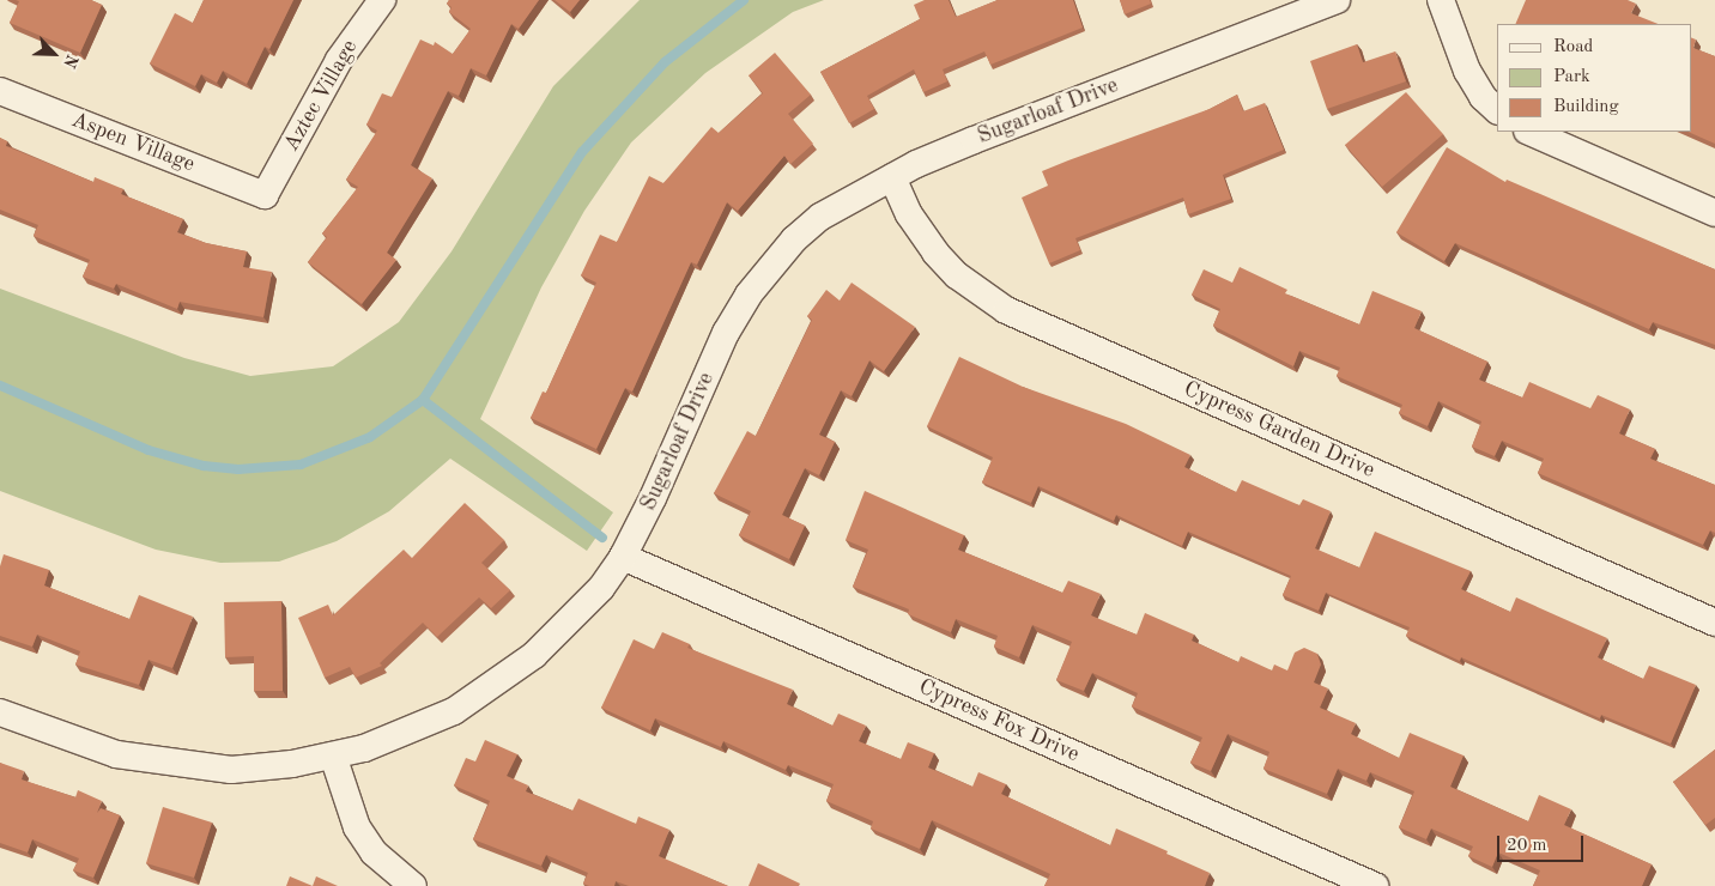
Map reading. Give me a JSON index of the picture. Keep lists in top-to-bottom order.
{
  "streets": {
    "street": [
      "Aztec Village",
      "Sugarloaf Drive",
      "Aspen Village",
      "Cypress Garden Drive",
      "Cypress Fox Drive"
    ]
  },
  "crossings": [
    ["Aztec Village", "Aspen Village"],
    ["Sugarloaf Drive", "Cypress Garden Drive"],
    ["Sugarloaf Drive", "Cypress Fox Drive"]
  ],
  "legend": ["Road", "Park", "Building"],
  "scale_bar": "20 m",
  "north": "bottom right"
}
